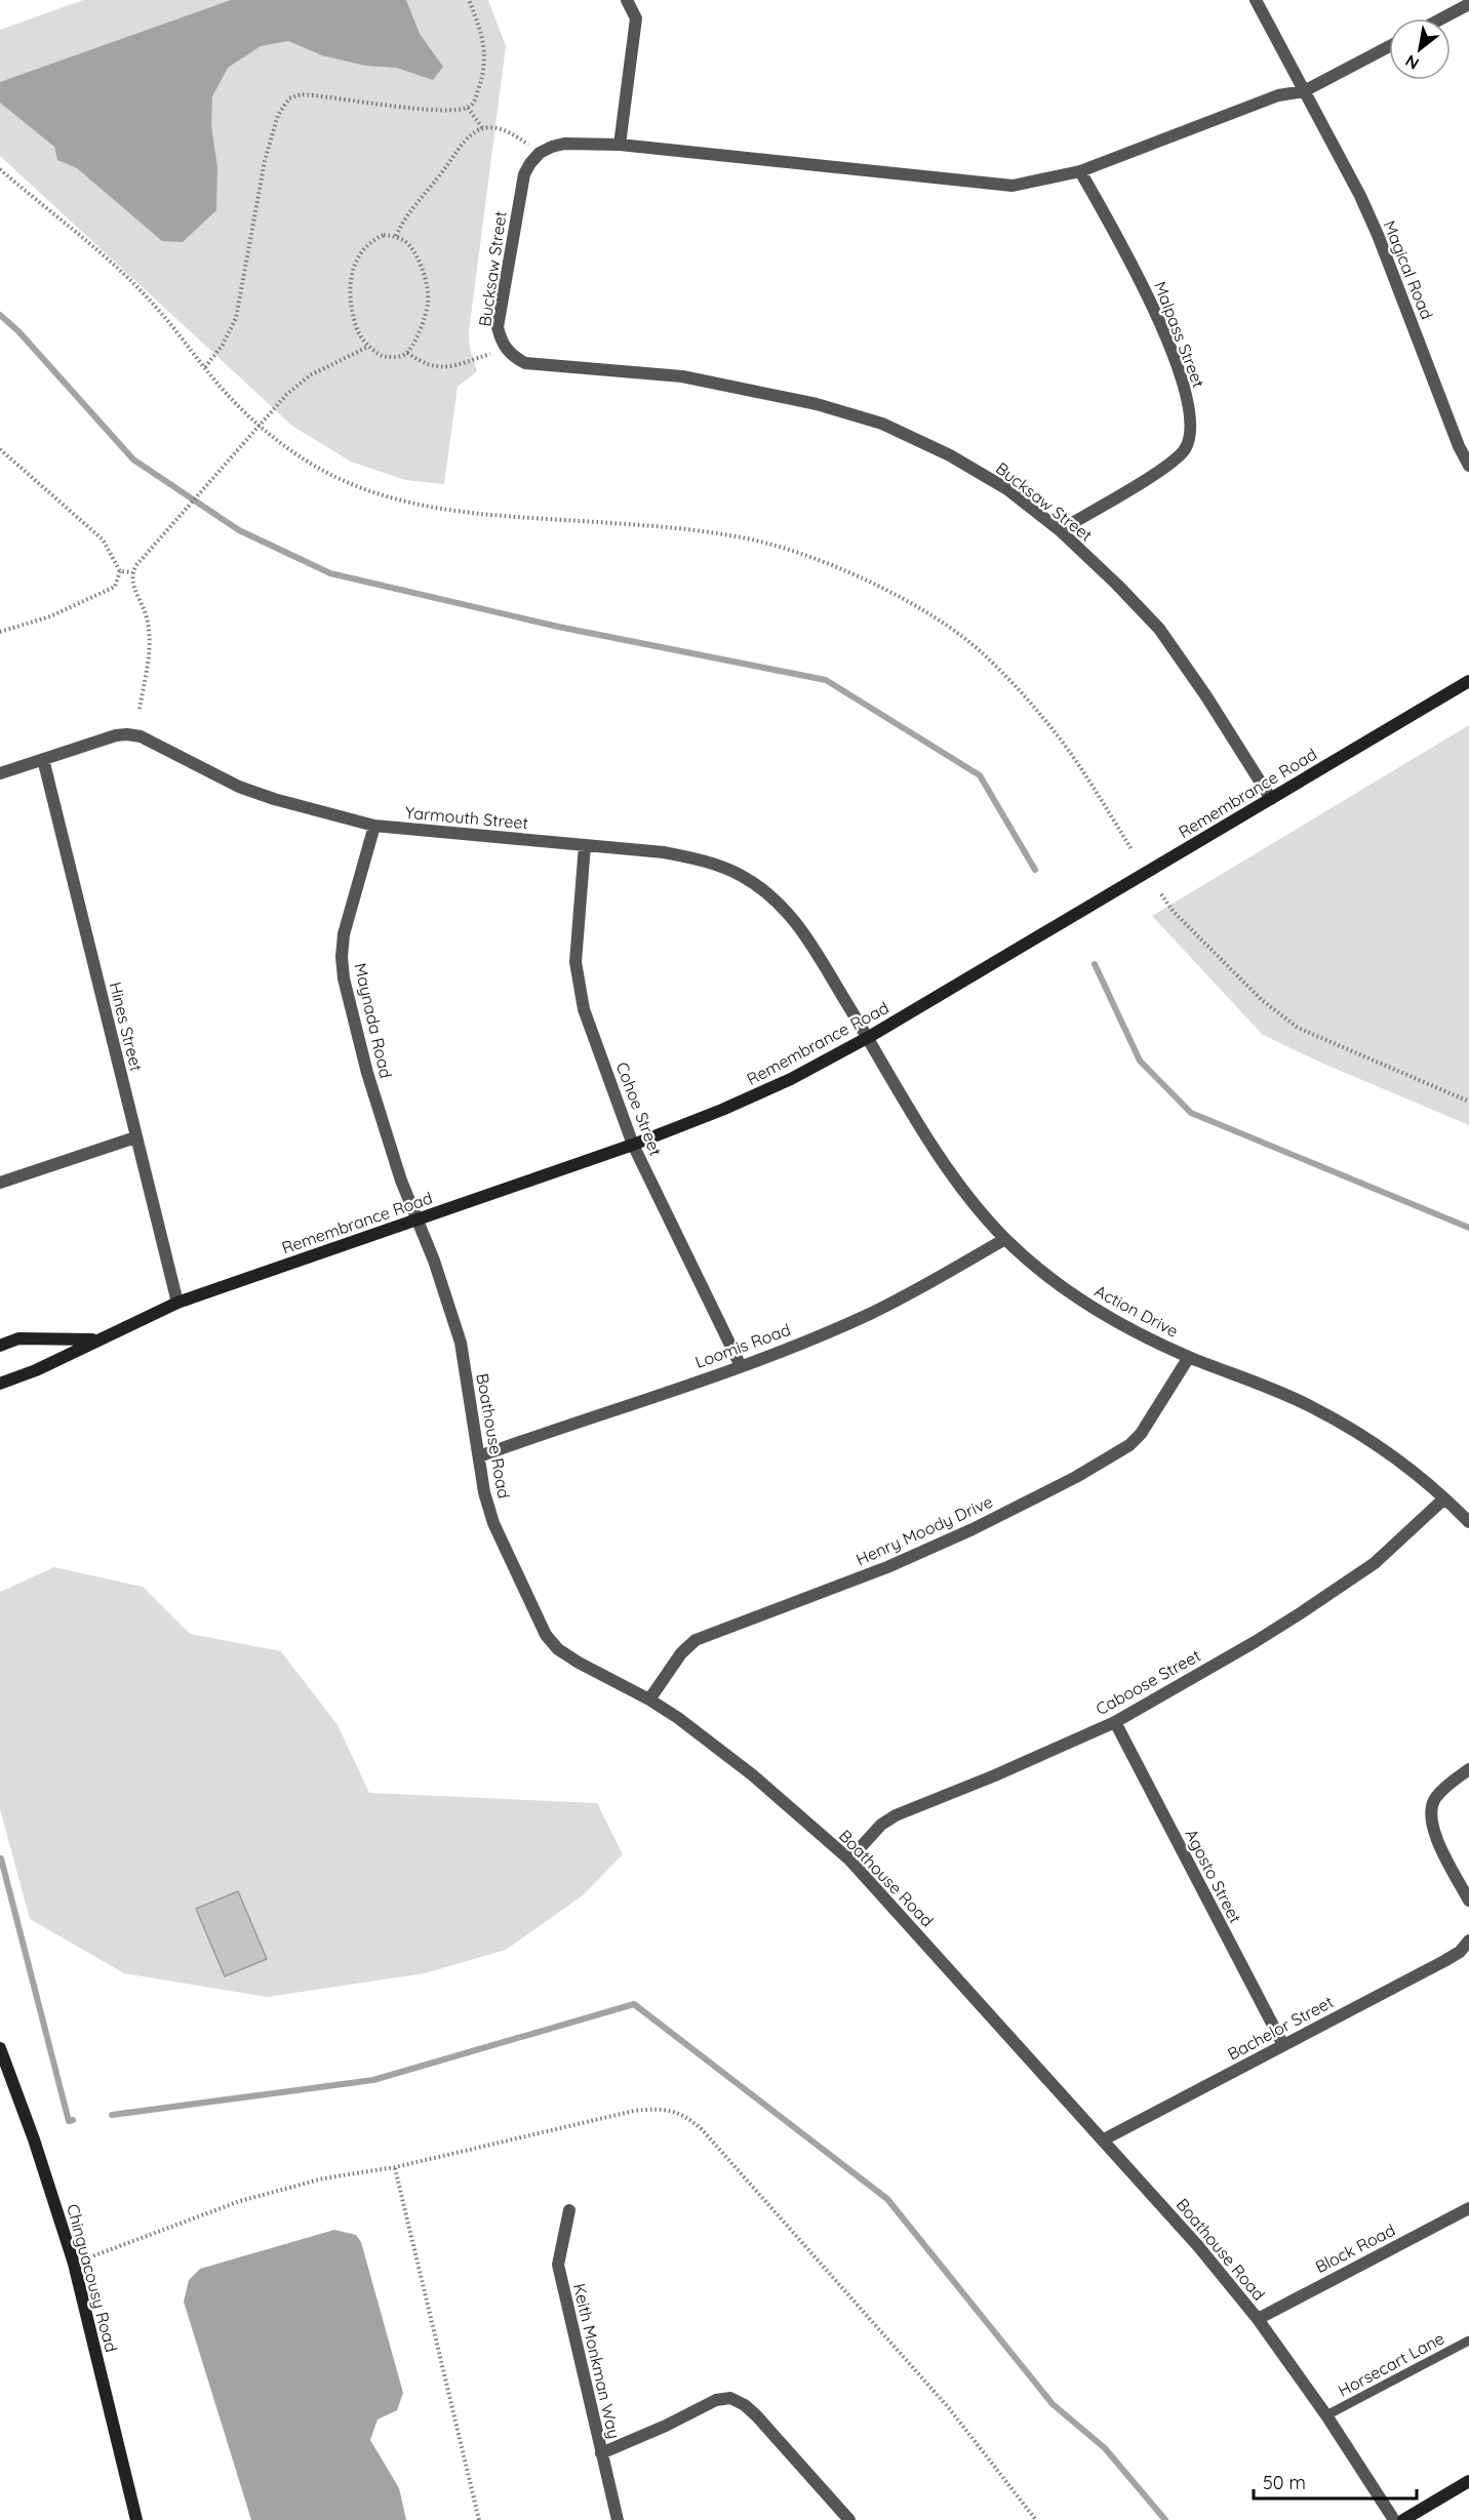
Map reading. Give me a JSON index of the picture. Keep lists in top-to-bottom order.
{
  "streets": {
    "street": [
      "Bucksaw Street",
      "Magical Road",
      "Malpass Street",
      "Remembrance Road",
      "Yarmouth Street",
      "Maynada Road",
      "Hines Street",
      "Cohoe Street",
      "Action Drive",
      "Loomis Road",
      "Boathouse Road",
      "Henry Moody Drive",
      "Caboose Street",
      "Agosto Street",
      "Bachelor Street",
      "Block Road",
      "Chinguacousy Road",
      "Keith Monkman Way"
    ],
    "lane": ["Horsecart Lane"]
  },
  "crossings": [
    ["Bucksaw Street", "Malpass Street"],
    ["Bucksaw Street", "Remembrance Road"],
    ["Remembrance Road", "Yarmouth Street"],
    ["Remembrance Road", "Maynada Road"],
    ["Remembrance Road", "Hines Street"],
    ["Remembrance Road", "Cohoe Street"],
    ["Remembrance Road", "Action Drive"],
    ["Remembrance Road", "Boathouse Road"],
    ["Yarmouth Street", "Maynada Road"],
    ["Yarmouth Street", "Hines Street"],
    ["Yarmouth Street", "Cohoe Street"],
    ["Yarmouth Street", "Action Drive"],
    ["Maynada Road", "Boathouse Road"],
    ["Cohoe Street", "Loomis Road"],
    ["Action Drive", "Loomis Road"],
    ["Action Drive", "Henry Moody Drive"],
    ["Action Drive", "Caboose Street"],
    ["Loomis Road", "Boathouse Road"],
    ["Boathouse Road", "Henry Moody Drive"],
    ["Boathouse Road", "Caboose Street"],
    ["Boathouse Road", "Bachelor Street"],
    ["Boathouse Road", "Block Road"],
    ["Boathouse Road", "Horsecart Lane"],
    ["Caboose Street", "Agosto Street"],
    ["Agosto Street", "Bachelor Street"]
  ],
  "scale_bar": "50 m",
  "north": "bottom left"
}
